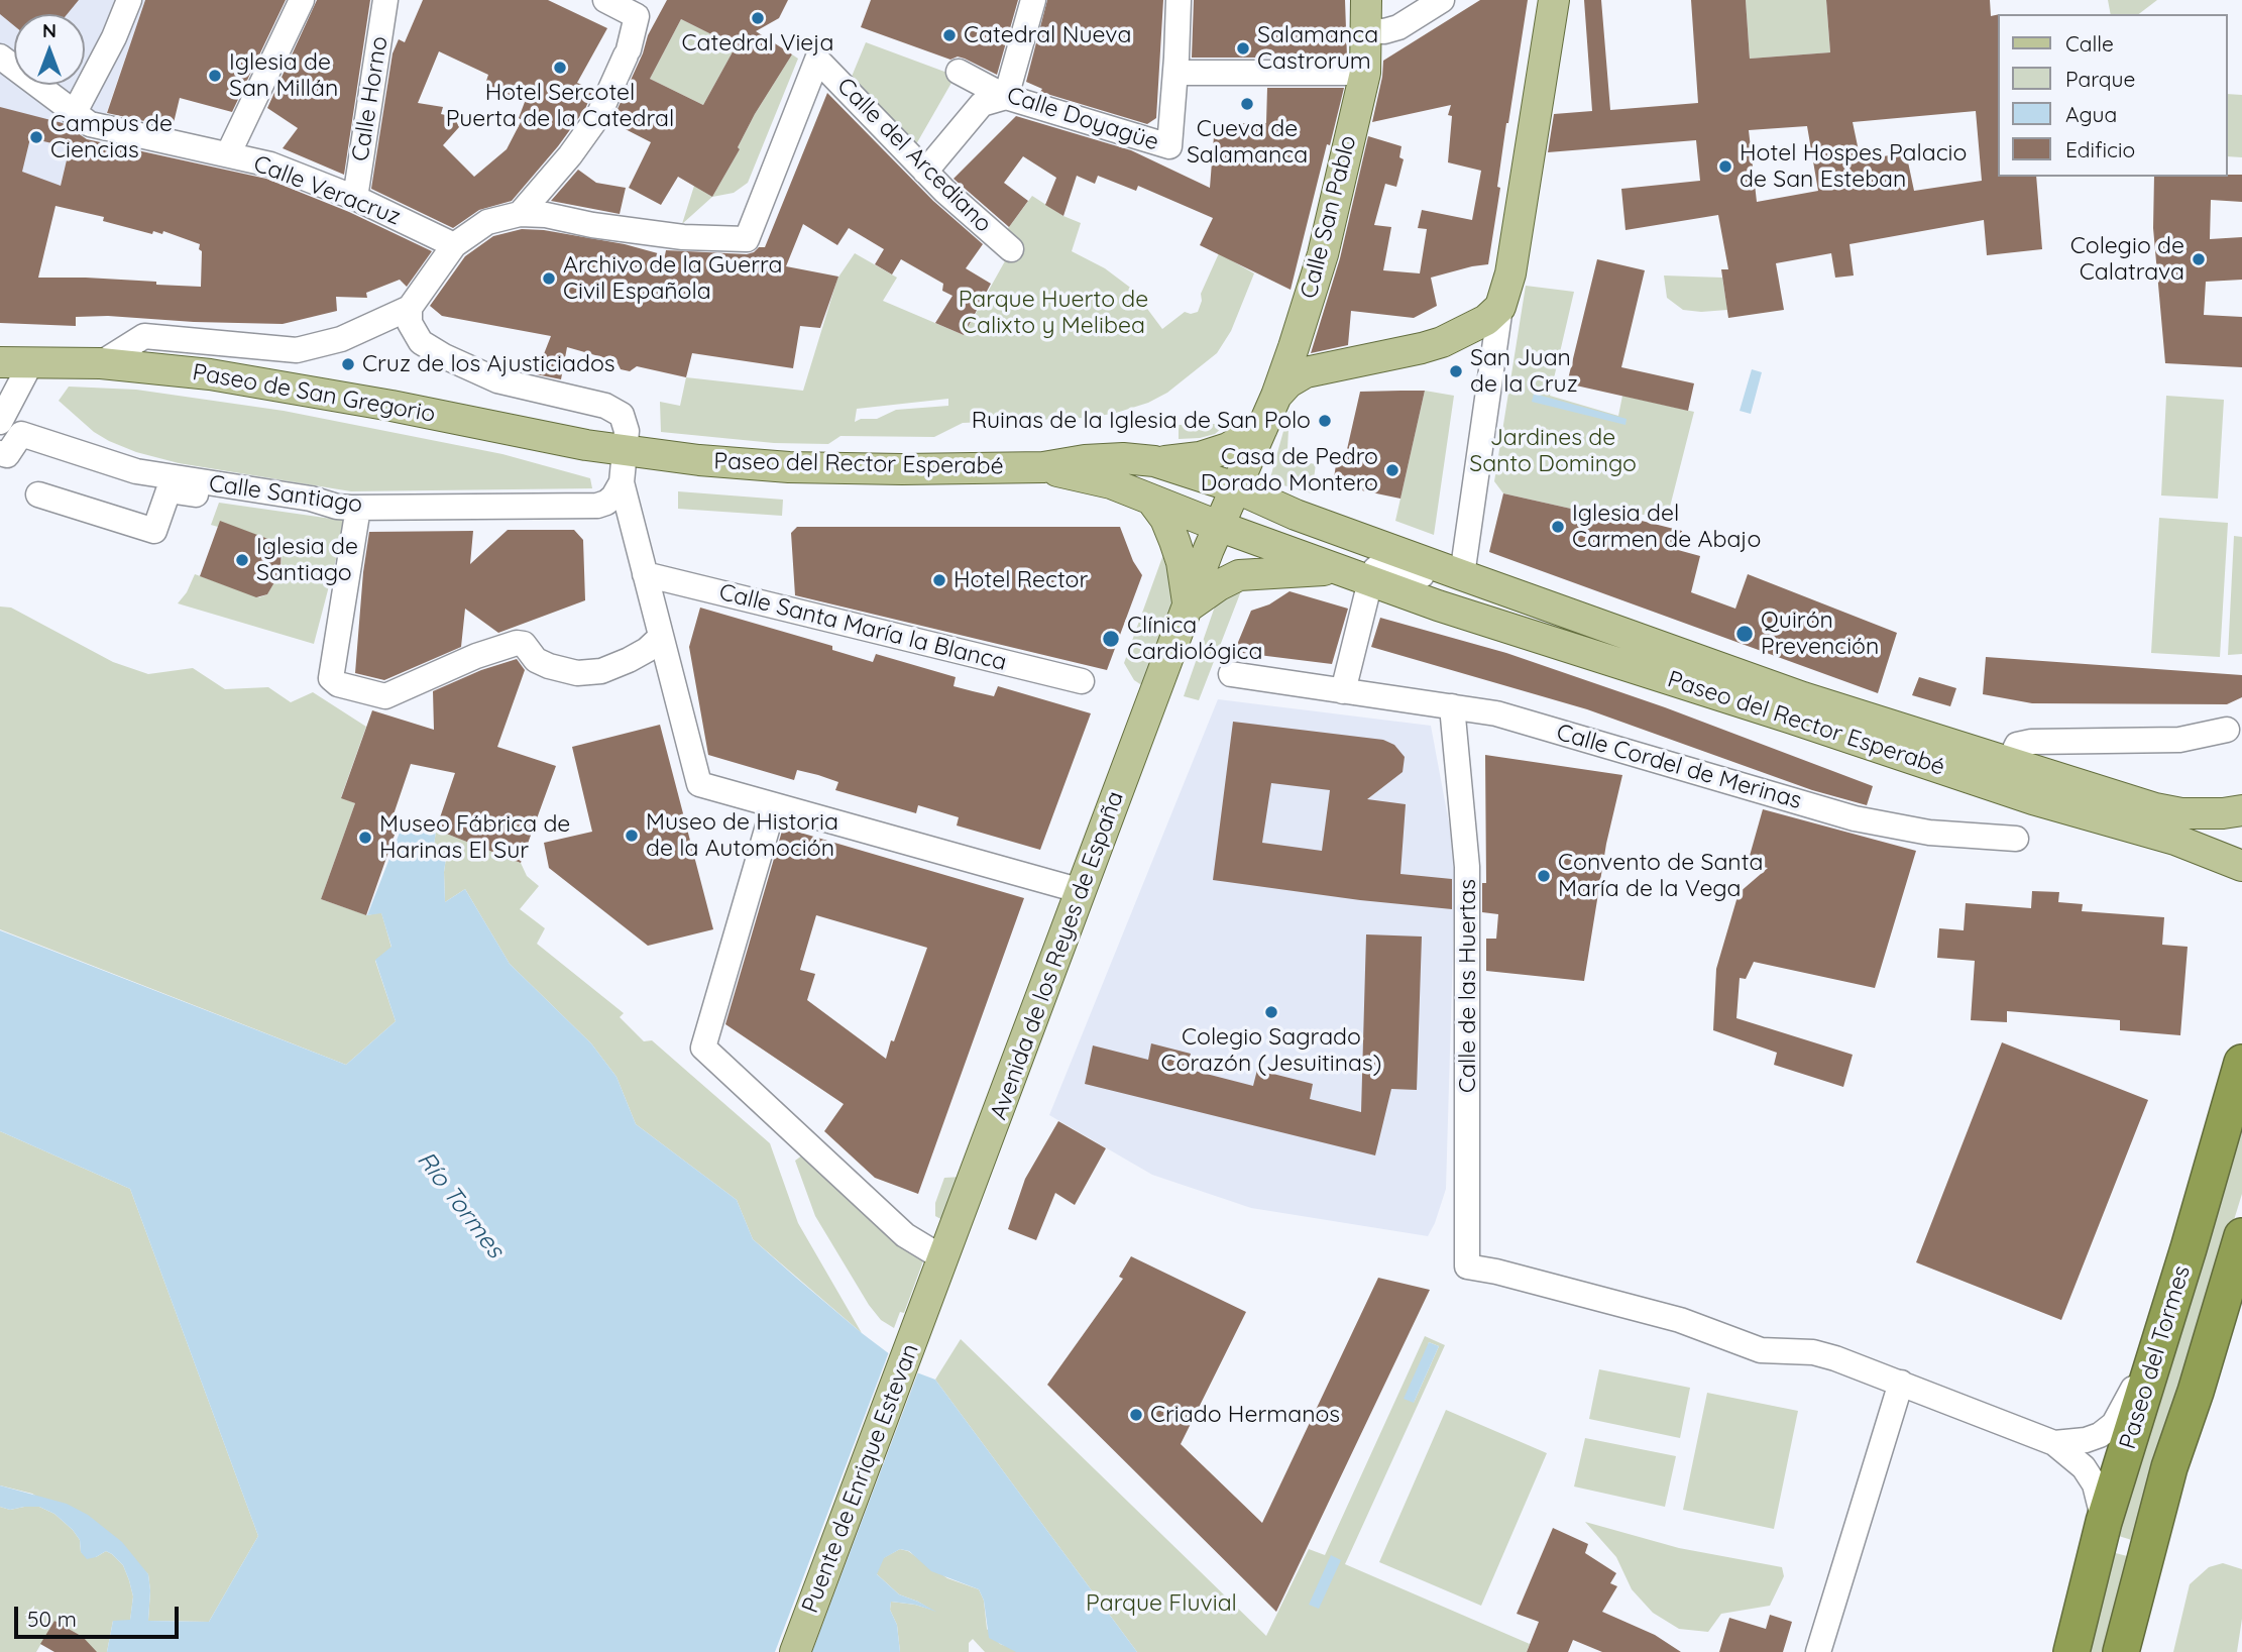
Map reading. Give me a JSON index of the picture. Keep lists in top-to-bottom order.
{
  "streets": {
    "highway": ["Paseo del Tormes"],
    "main road": [
      "Calle San Pablo",
      "Paseo de San Gregorio",
      "Paseo del Rector Esperabé",
      "Avenida de los Reyes de España",
      "Puente de Enrique Estevan"
    ],
    "street": [
      "Calle Horno",
      "Calle Doyagüe",
      "Calle del Arcediano",
      "Calle Veracruz",
      "Calle Santiago",
      "Calle Santa María la Blanca",
      "Calle Cordel de Merinas",
      "Calle de las Huertas"
    ]
  },
  "crossings": [
    ["Calle Horno", "Calle Veracruz"],
    ["Paseo de San Gregorio", "Paseo del Rector Esperabé"],
    ["Paseo del Rector Esperabé", "Avenida de los Reyes de España"],
    ["Calle Cordel de Merinas", "Calle de las Huertas"],
    ["Avenida de los Reyes de España", "Puente de Enrique Estevan"]
  ],
  "water": ["Río Tormes"],
  "parks": ["Parque Huerto de Calixto y Melibea", "Jardines de Santo Domingo", "Parque Fluvial"],
  "places": [
    "Catedral Vieja",
    "Catedral Nueva",
    "Salamanca Castrorum",
    "Hotel Sercotel Puerta de la Catedral",
    "Iglesia de San Millán",
    "Cueva de Salamanca",
    "Campus de Ciencias",
    "Hotel Hospes Palacio de San Esteban",
    "Colegio de Calatrava",
    "Archivo de la Guerra Civil Española",
    "Cruz de los Ajusticiados",
    "San Juan de la Cruz",
    "Ruinas de la Iglesia de San Polo",
    "Casa de Pedro Dorado Montero",
    "Iglesia del Carmen de Abajo",
    "Iglesia de Santiago",
    "Hotel Rector",
    "Quirón Prevención",
    "Clínica Cardiológica",
    "Museo de Historia de la Automoción",
    "Museo Fábrica de Harinas El Sur",
    "Convento de Santa María de la Vega",
    "Colegio Sagrado Corazón (Jesuitinas)",
    "Criado Hermanos"
  ],
  "legend": [
    "Calle",
    "Parque",
    "Agua",
    "Edificio"
  ],
  "scale_bar": "50 m",
  "north": "top"
}
